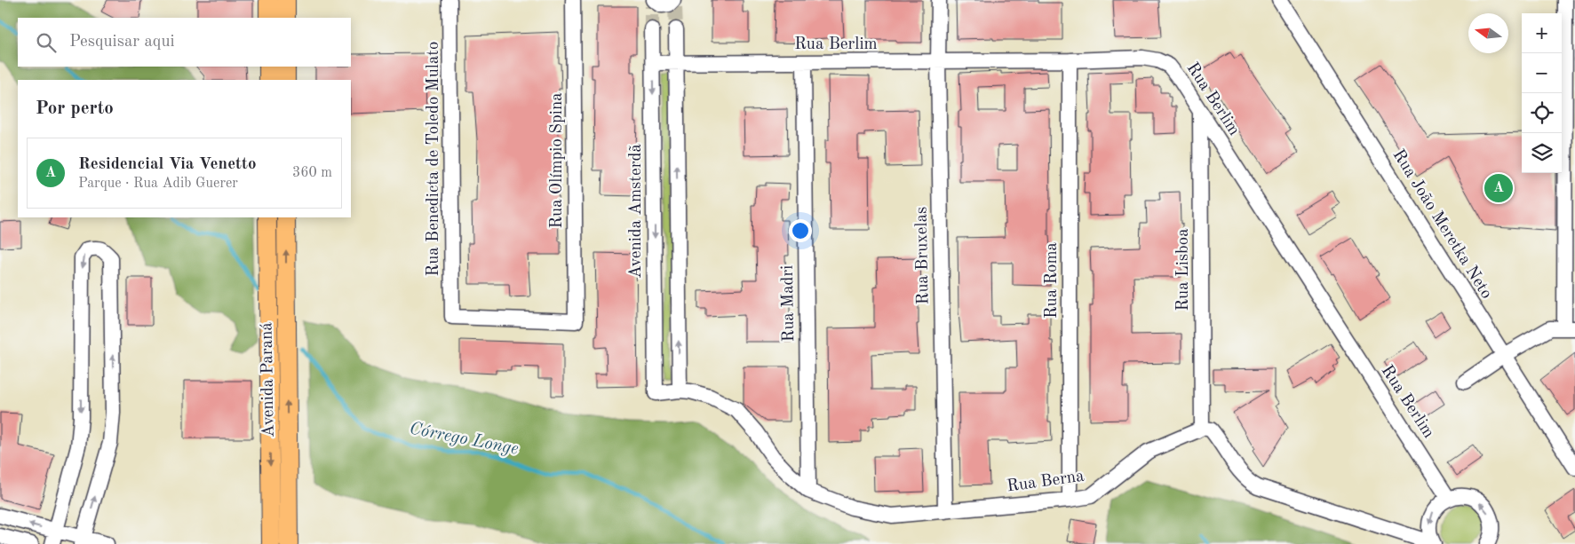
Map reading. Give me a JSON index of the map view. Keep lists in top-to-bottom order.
{
  "streets": {
    "main road": ["Avenida Paraná"],
    "street": [
      "Rua Berlim",
      "Rua Benedicta de Toledo Mulato",
      "Rua Olímpio Spina",
      "Avenida Amsterdã",
      "Rua João Meretka Neto",
      "Rua Bruxelas",
      "Rua Lisboa",
      "Rua Roma",
      "Rua Madri",
      "Rua Berna"
    ]
  },
  "crossings": [
    ["Rua Berlim", "Avenida Amsterdã"],
    ["Rua Berlim", "Rua Bruxelas"],
    ["Rua Berlim", "Rua Lisboa"],
    ["Rua Berlim", "Rua Roma"],
    ["Rua Berlim", "Rua Madri"],
    ["Rua Benedicta de Toledo Mulato", "Rua Olímpio Spina"],
    ["Avenida Amsterdã", "Rua Berna"],
    ["Rua Bruxelas", "Rua Berna"],
    ["Rua Lisboa", "Rua Berna"],
    ["Rua Roma", "Rua Berna"],
    ["Rua Madri", "Rua Berna"]
  ],
  "water": ["Córrego Longe"],
  "north": "left",
  "page": {
    "map_buttons": ["+", "−"],
    "search": "Pesquisar aqui",
    "heading": "Por perto",
    "list": [
      {
        "mark": "A",
        "name": "Residencial Via Venetto",
        "note": "Parque · Rua Adib Guerer",
        "value": "360 m"
      }
    ],
    "pins": "A"
  }
}
